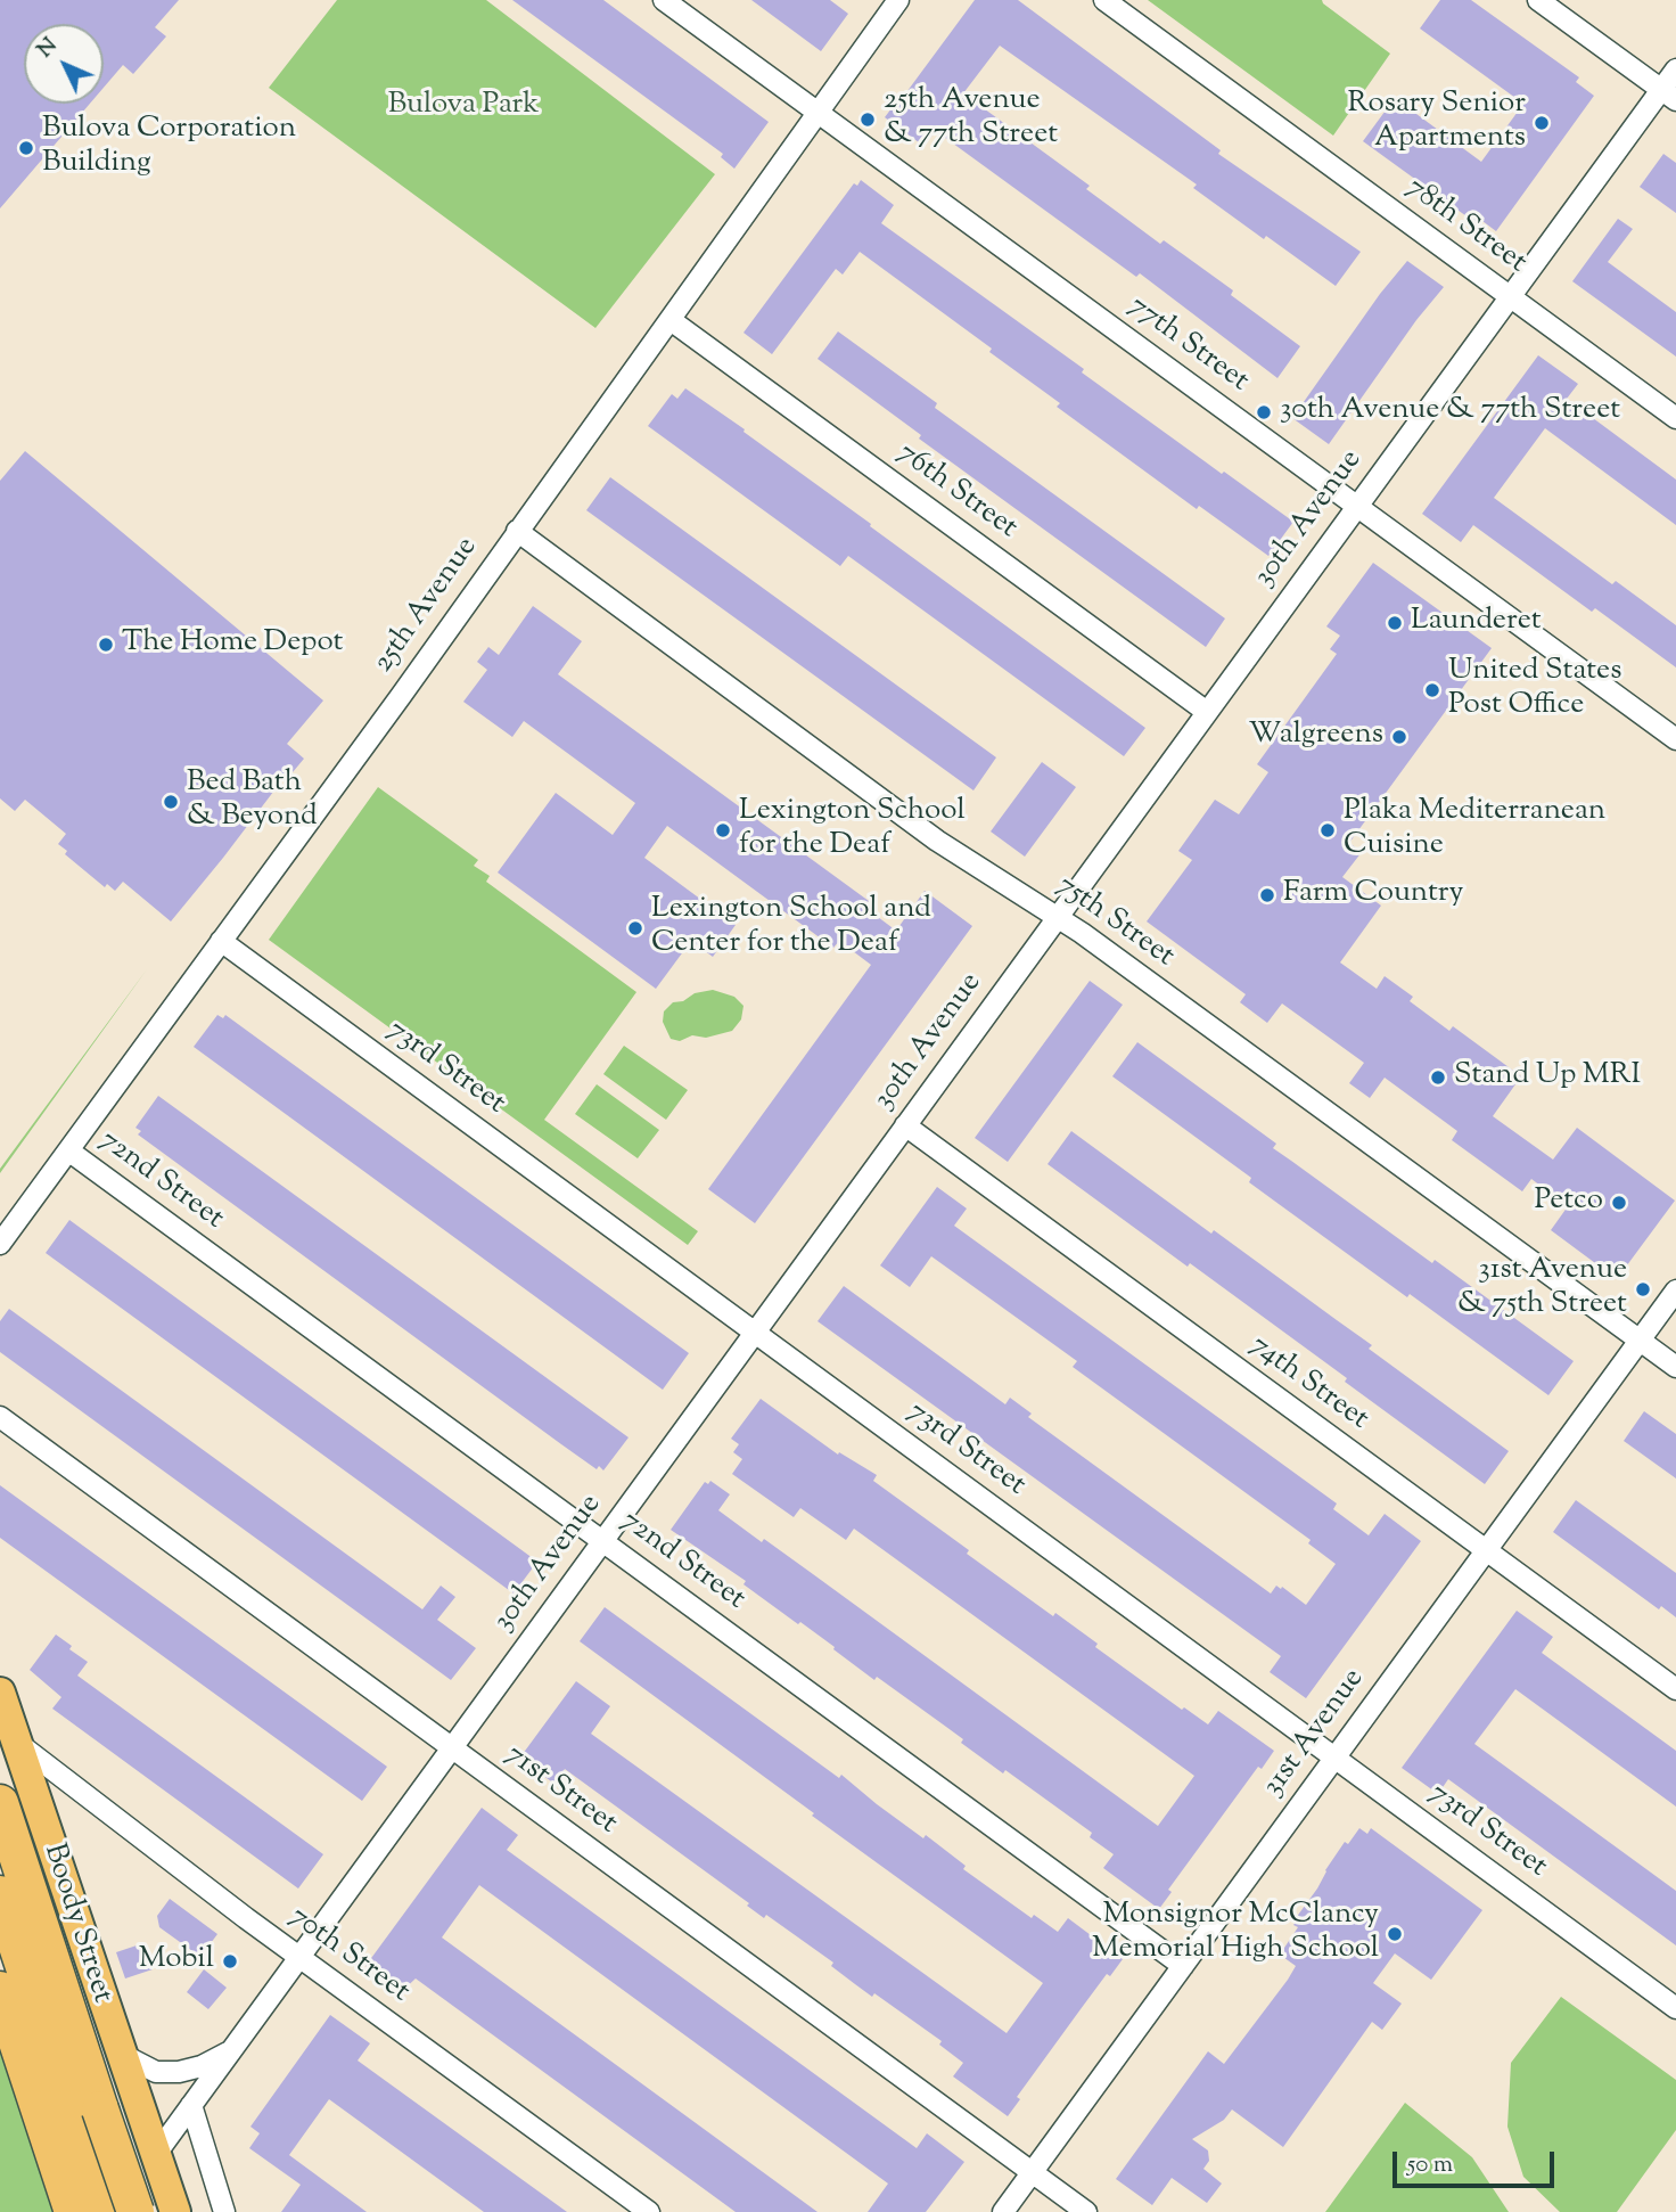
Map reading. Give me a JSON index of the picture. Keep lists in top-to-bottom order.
{
  "streets": {
    "main road": ["Boody Street"],
    "street": [
      "78th Street",
      "77th Street",
      "76th Street",
      "30th Avenue",
      "25th Avenue",
      "75th Street",
      "73rd Street",
      "72nd Street",
      "74th Street",
      "31st Avenue",
      "71st Street",
      "70th Street"
    ]
  },
  "crossings": [
    ["78th Street", "30th Avenue"],
    ["77th Street", "30th Avenue"],
    ["77th Street", "25th Avenue"],
    ["76th Street", "30th Avenue"],
    ["76th Street", "25th Avenue"],
    ["30th Avenue", "75th Street"],
    ["30th Avenue", "73rd Street"],
    ["30th Avenue", "72nd Street"],
    ["30th Avenue", "74th Street"],
    ["30th Avenue", "71st Street"],
    ["30th Avenue", "Boody Street"],
    ["30th Avenue", "70th Street"],
    ["25th Avenue", "75th Street"],
    ["25th Avenue", "73rd Street"],
    ["25th Avenue", "72nd Street"],
    ["75th Street", "31st Avenue"],
    ["73rd Street", "31st Avenue"],
    ["72nd Street", "31st Avenue"],
    ["74th Street", "31st Avenue"],
    ["31st Avenue", "71st Street"],
    ["Boody Street", "70th Street"]
  ],
  "parks": ["Bulova Park"],
  "places": [
    "25th Avenue & 77th Street",
    "Rosary Senior Apartments",
    "Bulova Corporation Building",
    "30th Avenue & 77th Street",
    "Launderet",
    "The Home Depot",
    "United States Post Office",
    "Walgreens",
    "Bed Bath & Beyond",
    "Lexington School for the Deaf",
    "Plaka Mediterranean Cuisine",
    "Farm Country",
    "Lexington School and Center for the Deaf",
    "Stand Up MRI",
    "Petco",
    "31st Avenue & 75th Street",
    "Monsignor McClancy Memorial High School",
    "Mobil"
  ],
  "scale_bar": "50 m",
  "north": "top left"
}
